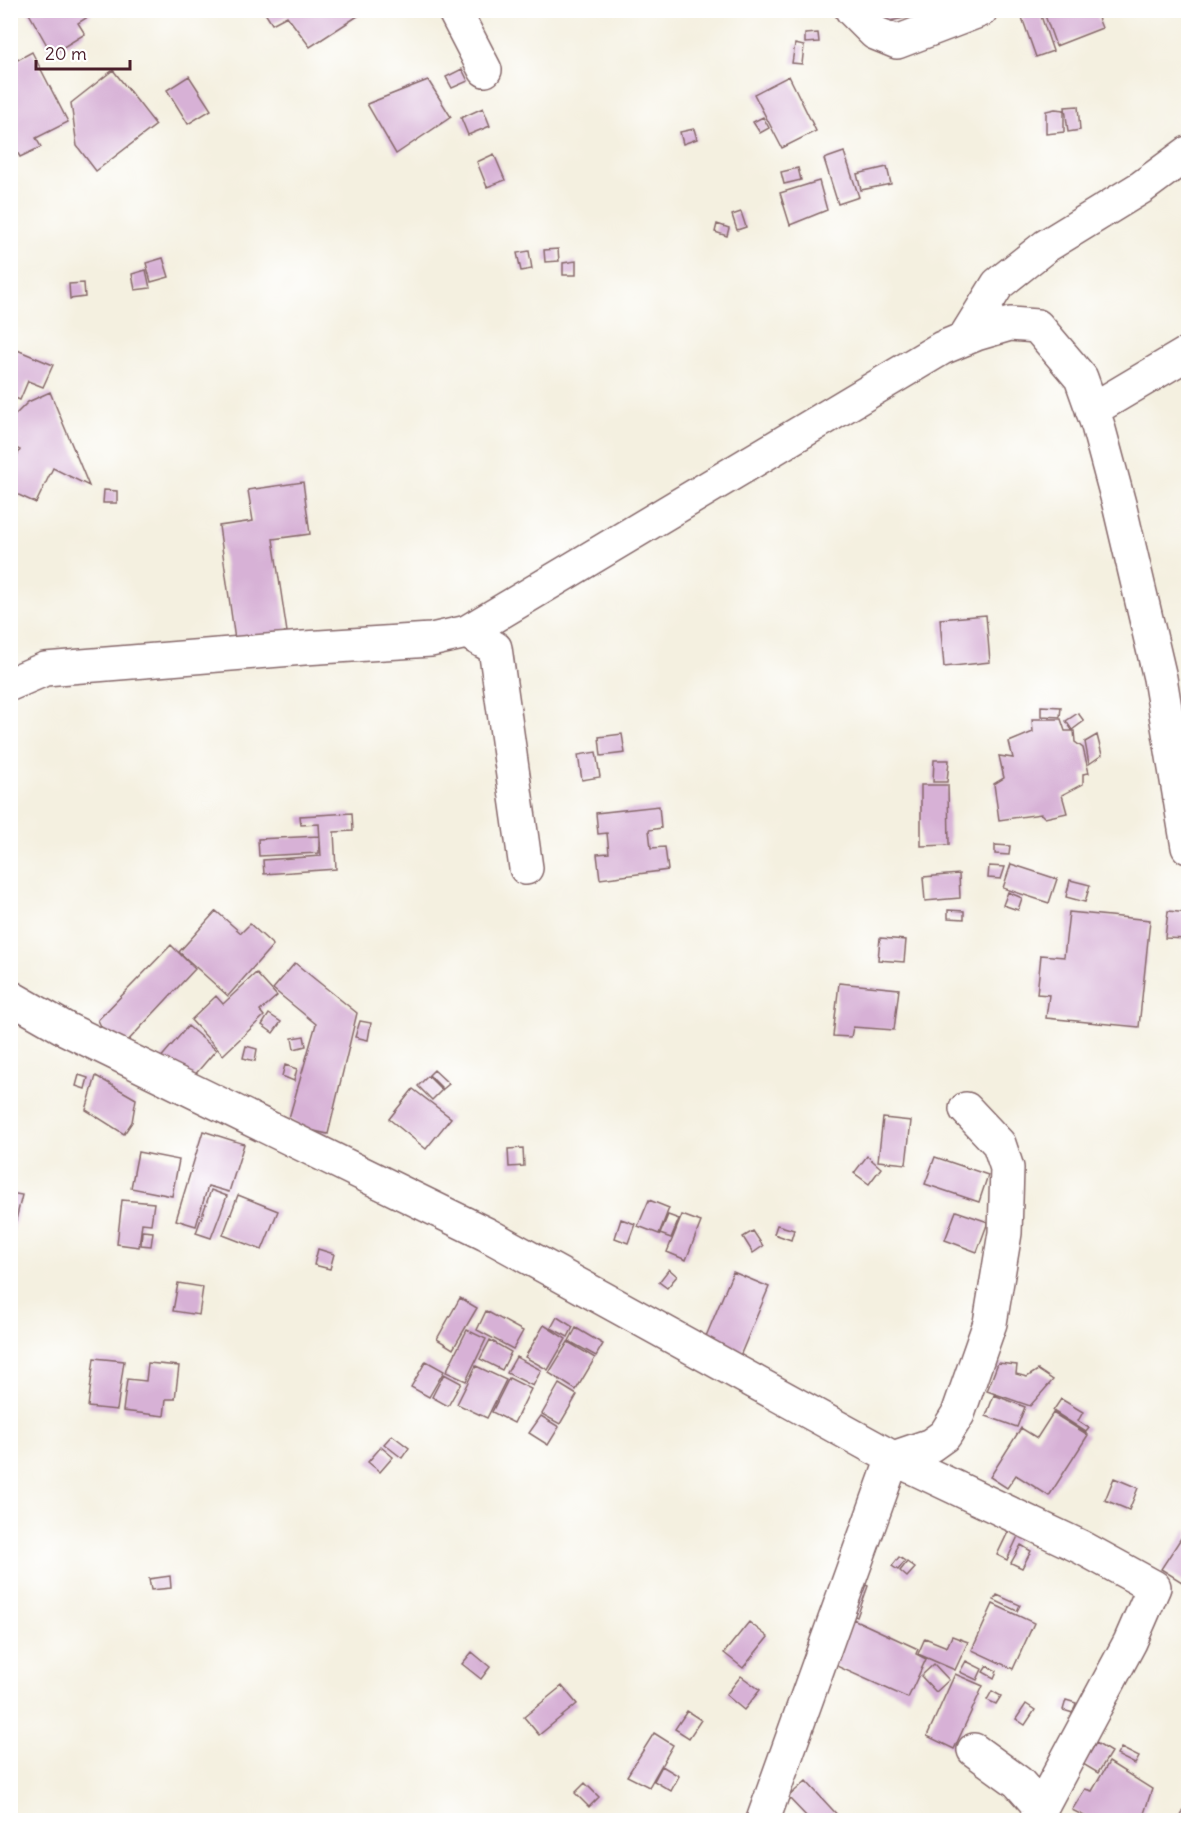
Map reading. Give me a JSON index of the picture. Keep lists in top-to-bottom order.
{
  "scale_bar": "20 m"
}
